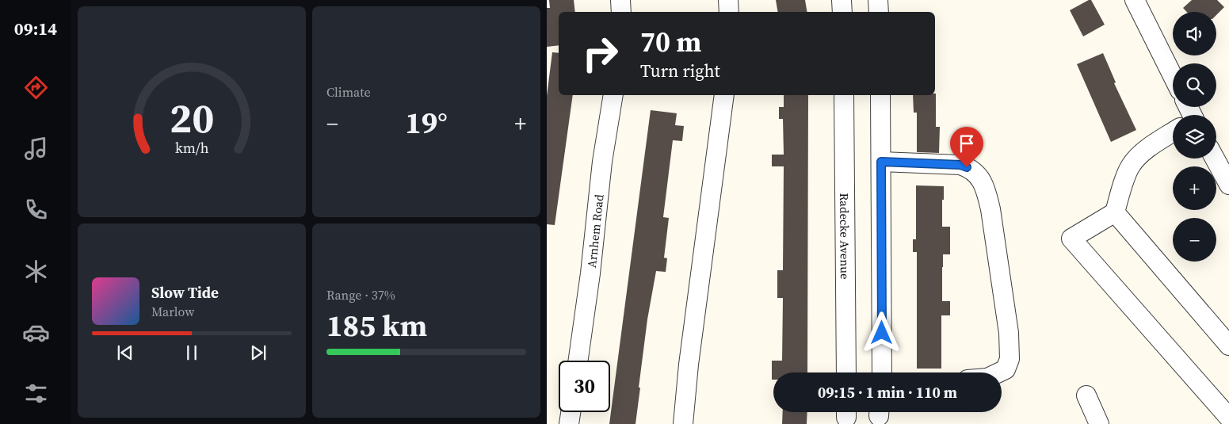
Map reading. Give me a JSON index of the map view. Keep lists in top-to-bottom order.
{
  "streets": {
    "street": ["Arnhem Road", "Radecke Avenue"]
  },
  "page": {
    "tabs": "09:14",
    "tile": [
      "Climate",
      ["Range · 37%", "185 km"]
    ],
    "map_buttons": ["+", "−"],
    "turn": ["70 m", "Turn right"],
    "heat": ["−", "19°", "+"],
    "song": ["Slow Tide", "Marlow"],
    "limit": "30",
    "trip": "09:15 · 1 min · 110 m",
    "gauge": ["20", "km/h"]
  }
}
